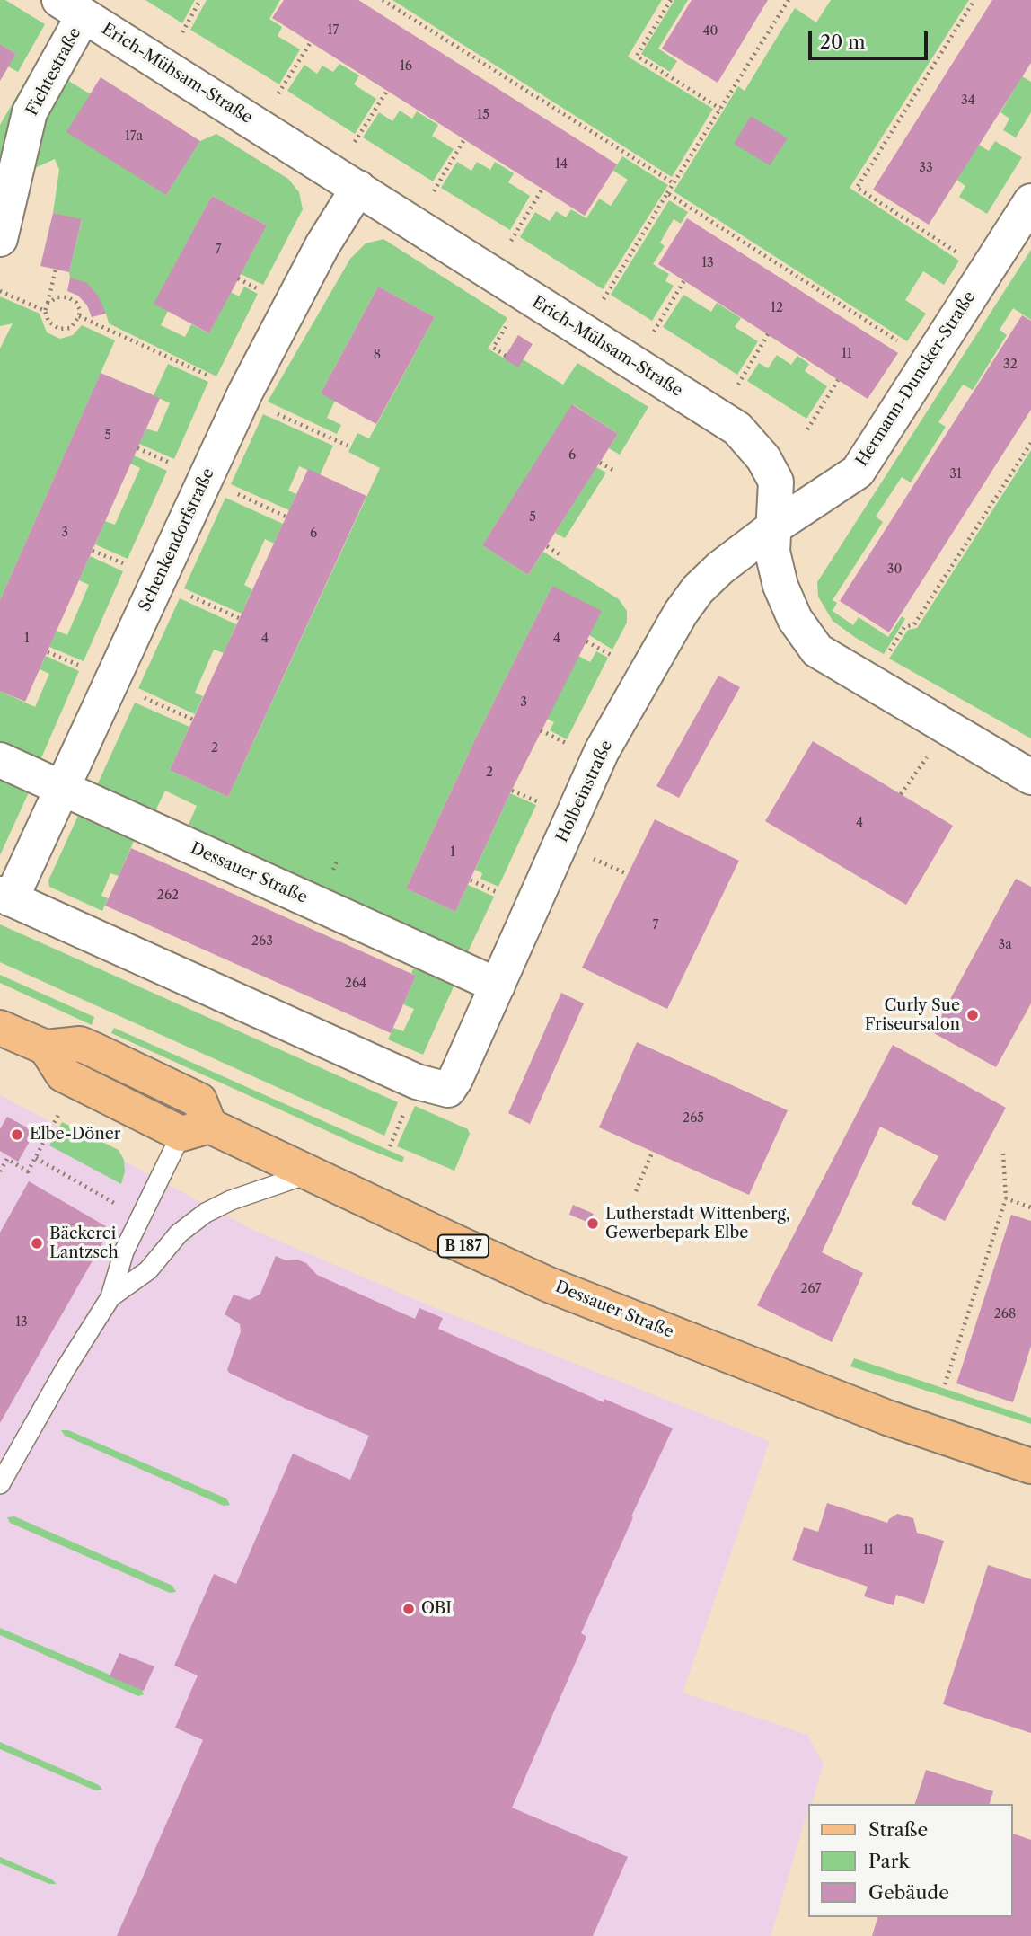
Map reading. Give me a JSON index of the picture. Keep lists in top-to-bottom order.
{
  "streets": {
    "main road": ["Dessauer Straße", "B 187"],
    "street": [
      "Fichtestraße",
      "Erich-Mühsam-Straße",
      "Hermann-Duncker-Straße",
      "Schenkendorfstraße",
      "Holbeinstraße"
    ]
  },
  "crossings": [
    ["Fichtestraße", "Erich-Mühsam-Straße"],
    ["Erich-Mühsam-Straße", "Hermann-Duncker-Straße"],
    ["Erich-Mühsam-Straße", "Schenkendorfstraße"],
    ["Erich-Mühsam-Straße", "Holbeinstraße"],
    ["Hermann-Duncker-Straße", "Holbeinstraße"],
    ["Schenkendorfstraße", "Holbeinstraße"],
    ["Schenkendorfstraße", "Dessauer Straße"],
    ["Holbeinstraße", "Dessauer Straße"]
  ],
  "places": [
    "Curly Sue Friseursalon",
    "Elbe-Döner",
    "Lutherstadt Wittenberg, Gewerbepark Elbe",
    "Bäckerei Lantzsch",
    "OBI"
  ],
  "house_numbers": [
    "17",
    "40",
    "16",
    "34",
    "15",
    "17a",
    "14",
    "33",
    "7",
    "13",
    "12",
    "11",
    "8",
    "32",
    "5",
    "6",
    "31",
    "5",
    "3",
    "6",
    "30",
    "1",
    "4",
    "4",
    "3",
    "2",
    "2",
    "4",
    "1",
    "262",
    "7",
    "263",
    "3a",
    "264",
    "265",
    "267",
    "268",
    "13",
    "11"
  ],
  "legend": ["Straße", "Park", "Gebäude"],
  "scale_bar": "20 m"
}
